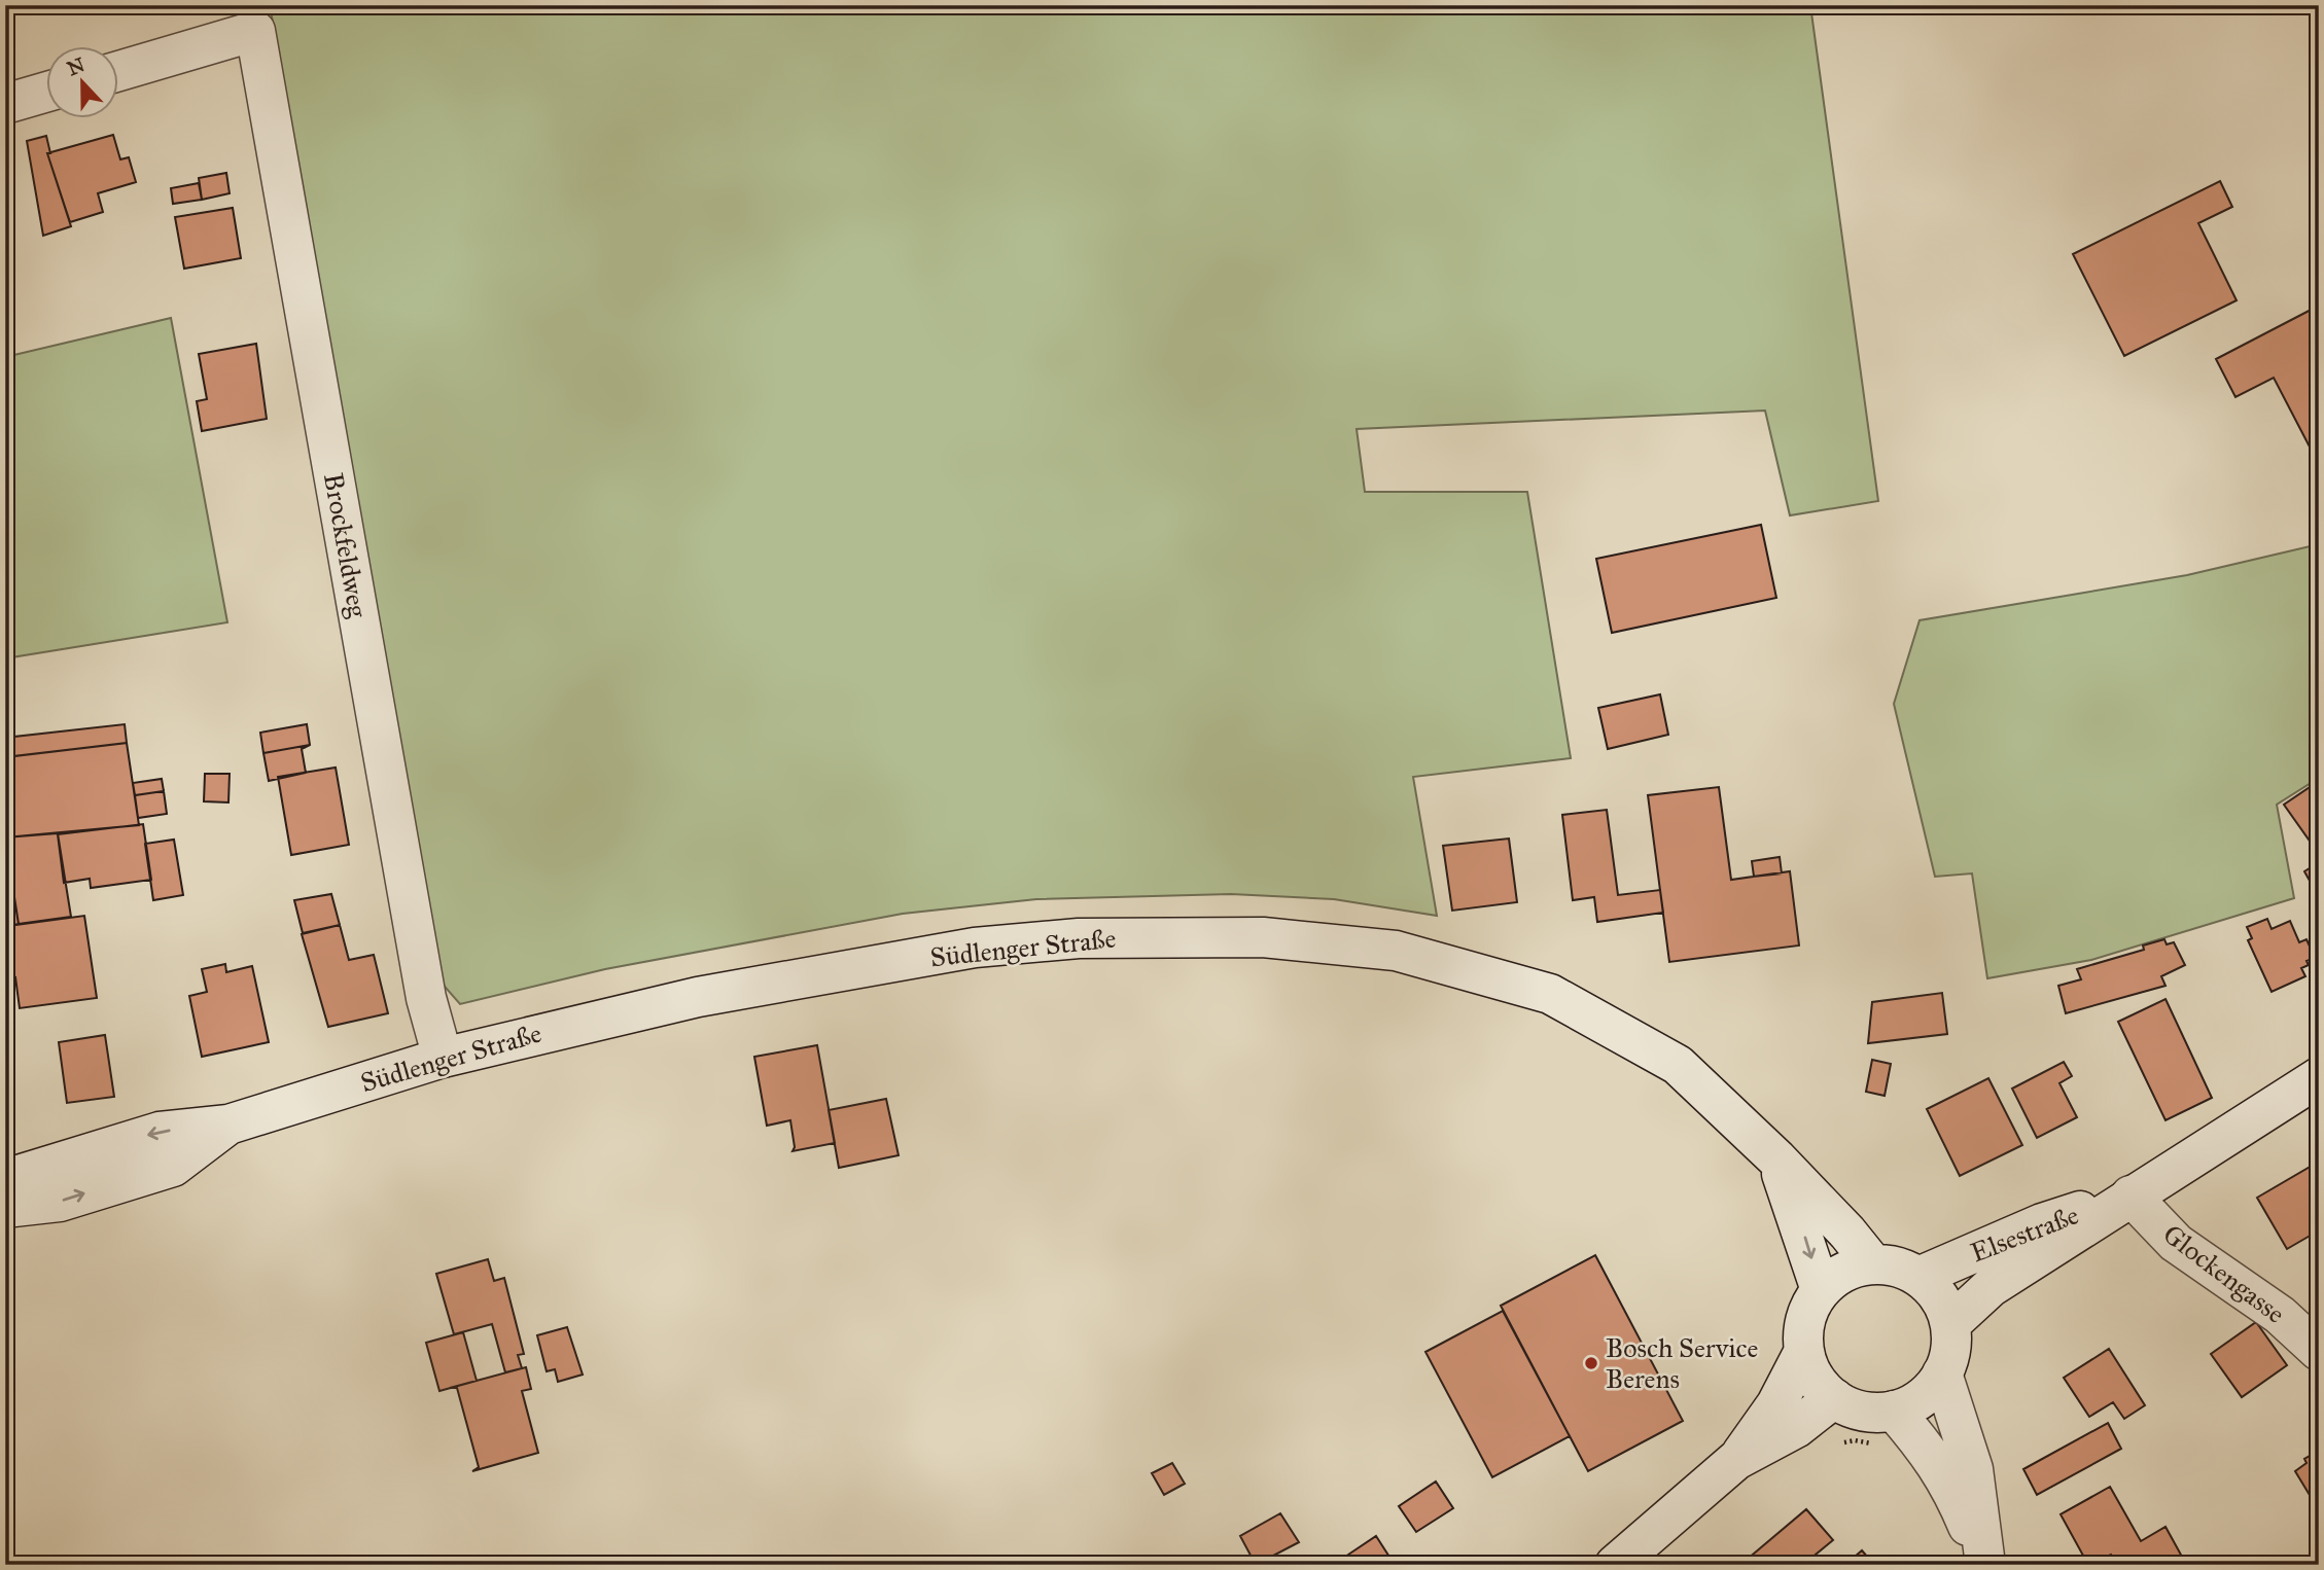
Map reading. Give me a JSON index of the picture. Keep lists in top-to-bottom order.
{
  "streets": {
    "main road": [
      "Brockfeldweg",
      "Südlenger Straße",
      "Elsestraße",
      "Glockengasse"
    ]
  },
  "crossings": [
    ["Brockfeldweg", "Südlenger Straße"],
    ["Südlenger Straße", "Elsestraße"],
    ["Elsestraße", "Glockengasse"]
  ],
  "places": ["Bosch Service Berens"],
  "north": "top"
}
